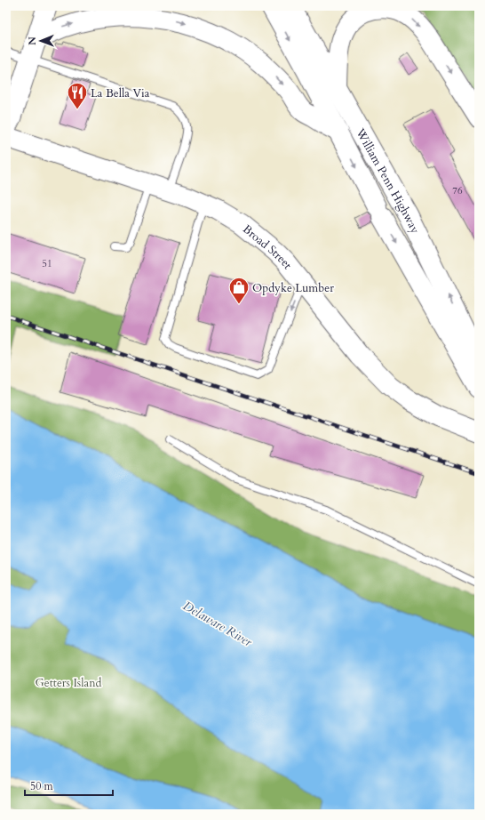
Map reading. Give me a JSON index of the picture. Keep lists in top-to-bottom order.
{
  "streets": {
    "main road": ["William Penn Highway", "Broad Street"]
  },
  "water": ["Delaware River"],
  "parks": ["Getters Island"],
  "places": {
    "restaurant": ["La Bella Via"],
    "shop": ["Opdyke Lumber"]
  },
  "house_numbers": ["76", "51"],
  "scale_bar": "50 m",
  "north": "left"
}
